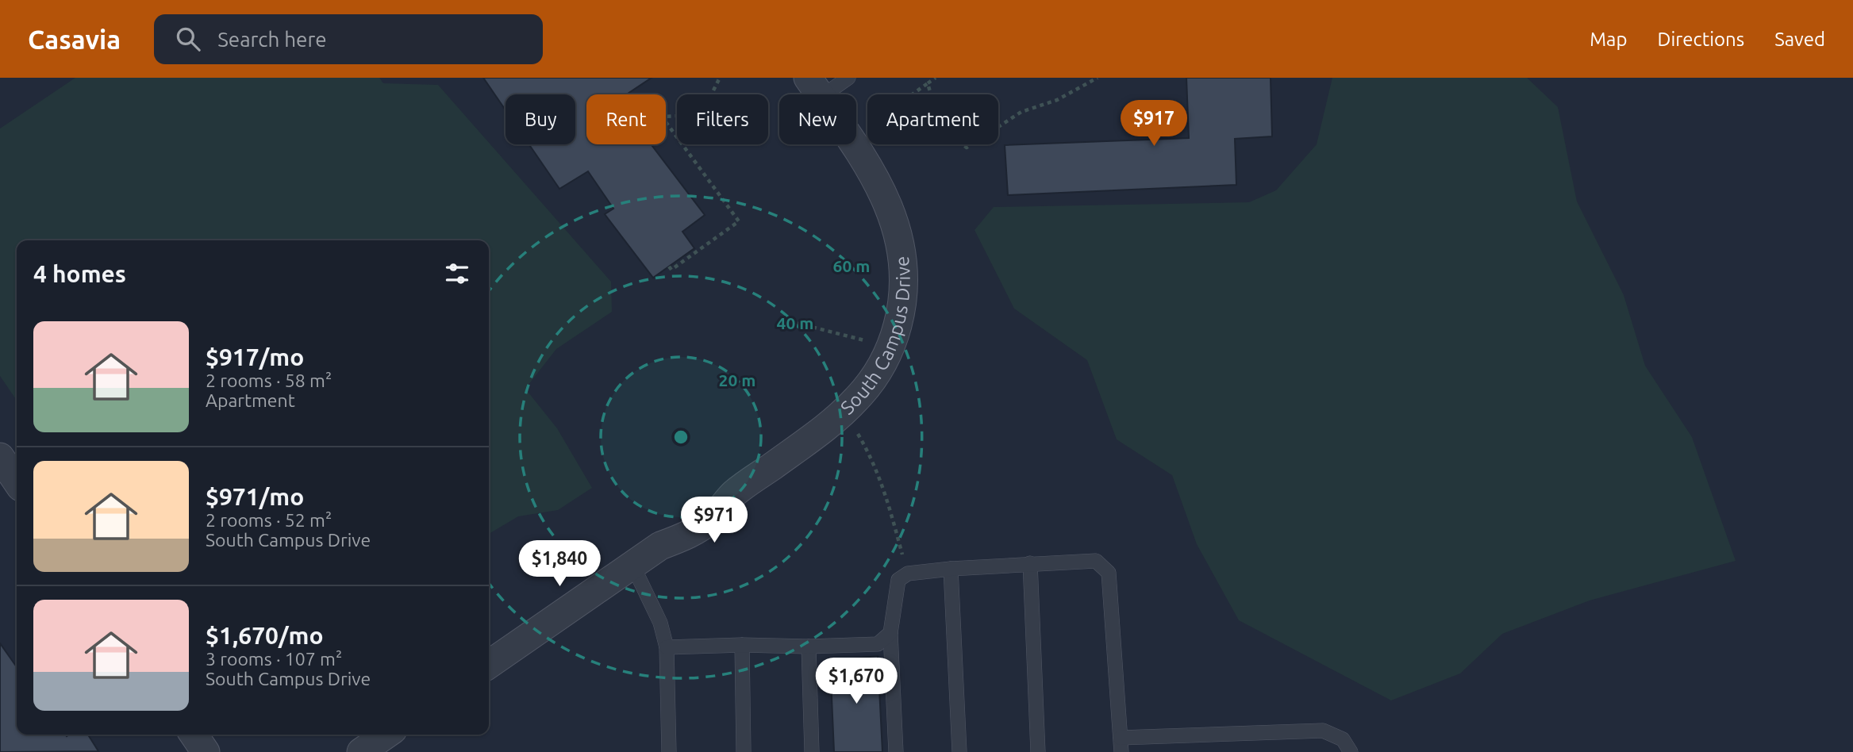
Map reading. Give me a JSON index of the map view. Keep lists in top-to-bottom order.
{
  "streets": {
    "street": ["South Campus Drive"]
  },
  "page": {
    "header": "Casavia",
    "search": "Search here",
    "nav": ["Map", "Directions", "Saved"],
    "chip": [
      "Buy",
      "Rent",
      "Filters",
      "New",
      "Apartment"
    ],
    "price": [
      "$917",
      "$971",
      "$1,840",
      "$1,670"
    ],
    "heading": "4 homes",
    "list": [
      {
        "name": "$917/mo",
        "note": "2 rooms · 58 m² · Apartment"
      },
      {
        "name": "$971/mo",
        "note": "2 rooms · 52 m² · South Campus Drive"
      },
      {
        "name": "$1,670/mo",
        "note": "3 rooms · 107 m² · South Campus Drive"
      }
    ]
  },
  "rings": ["60 m", "40 m", "20 m"]
}
